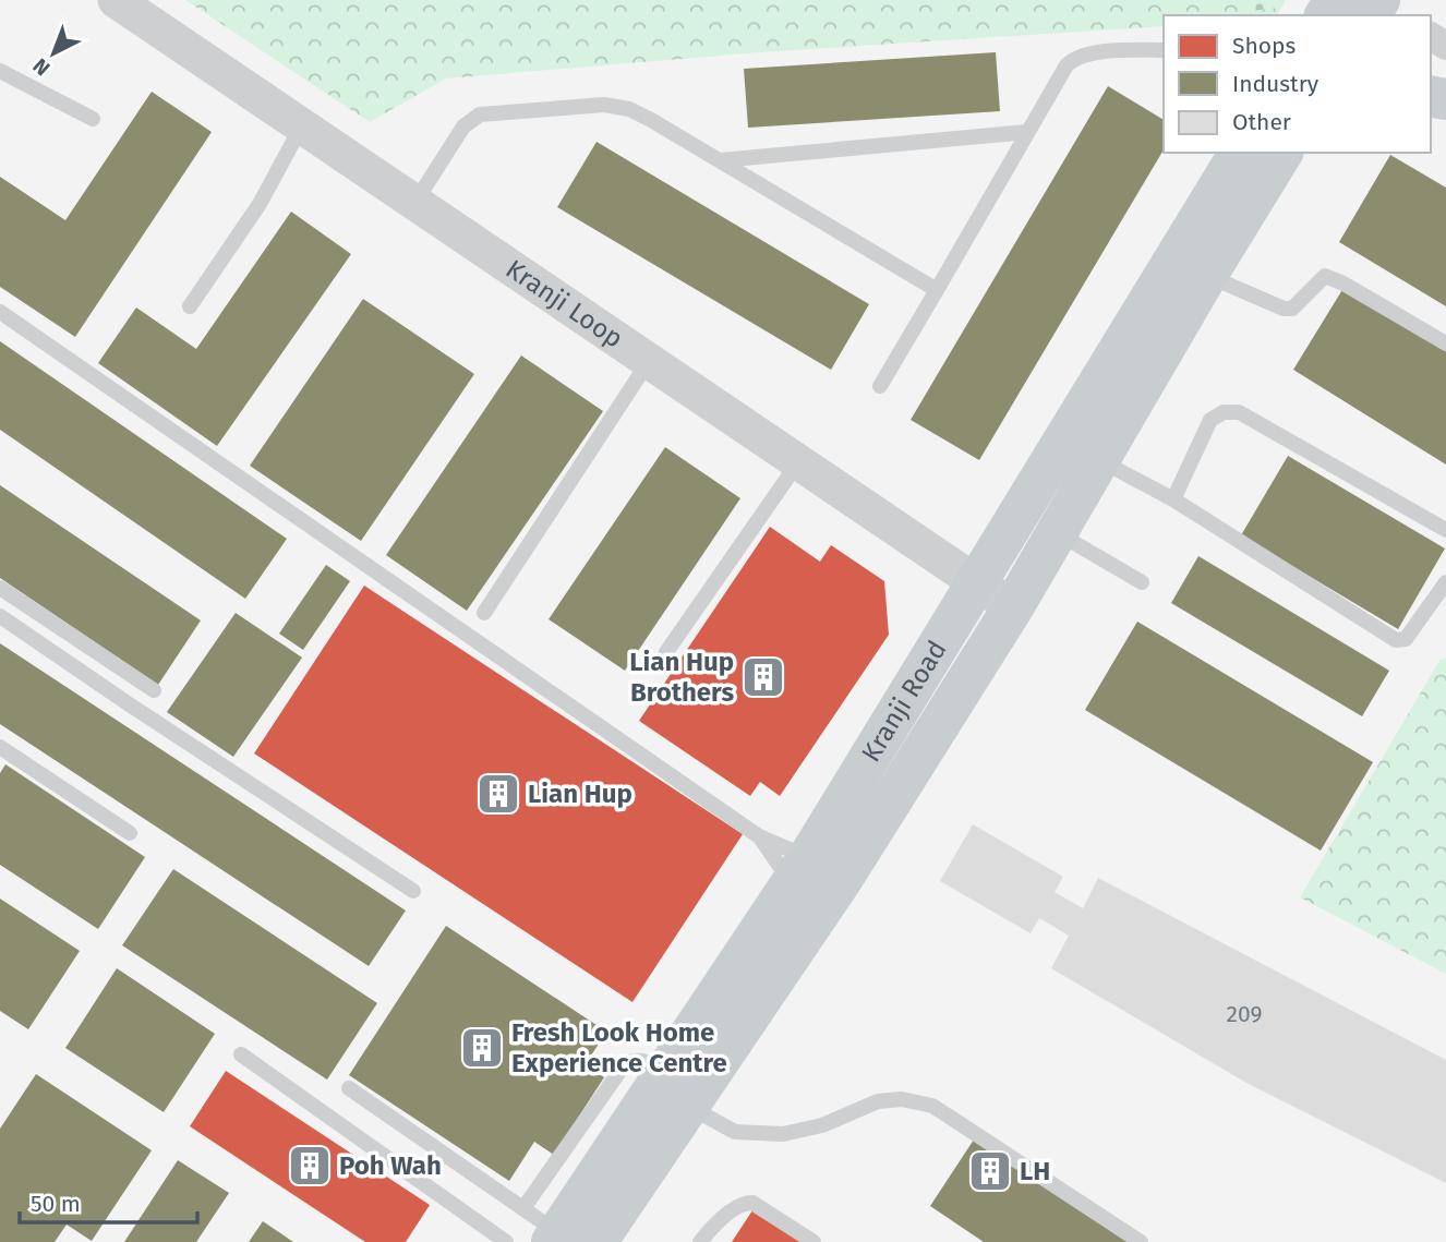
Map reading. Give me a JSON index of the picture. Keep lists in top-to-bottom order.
{
  "streets": {
    "main road": ["Kranji Road"],
    "street": ["Kranji Loop"]
  },
  "crossings": [
    ["Kranji Loop", "Kranji Road"]
  ],
  "places": {
    "building": [
      "Lian Hup Brothers",
      "Lian Hup",
      "Fresh Look Home Experience Centre",
      "Poh Wah",
      "LH"
    ]
  },
  "house_numbers": ["209"],
  "legend": ["Shops", "Industry", "Other"],
  "scale_bar": "50 m",
  "north": "bottom left"
}
